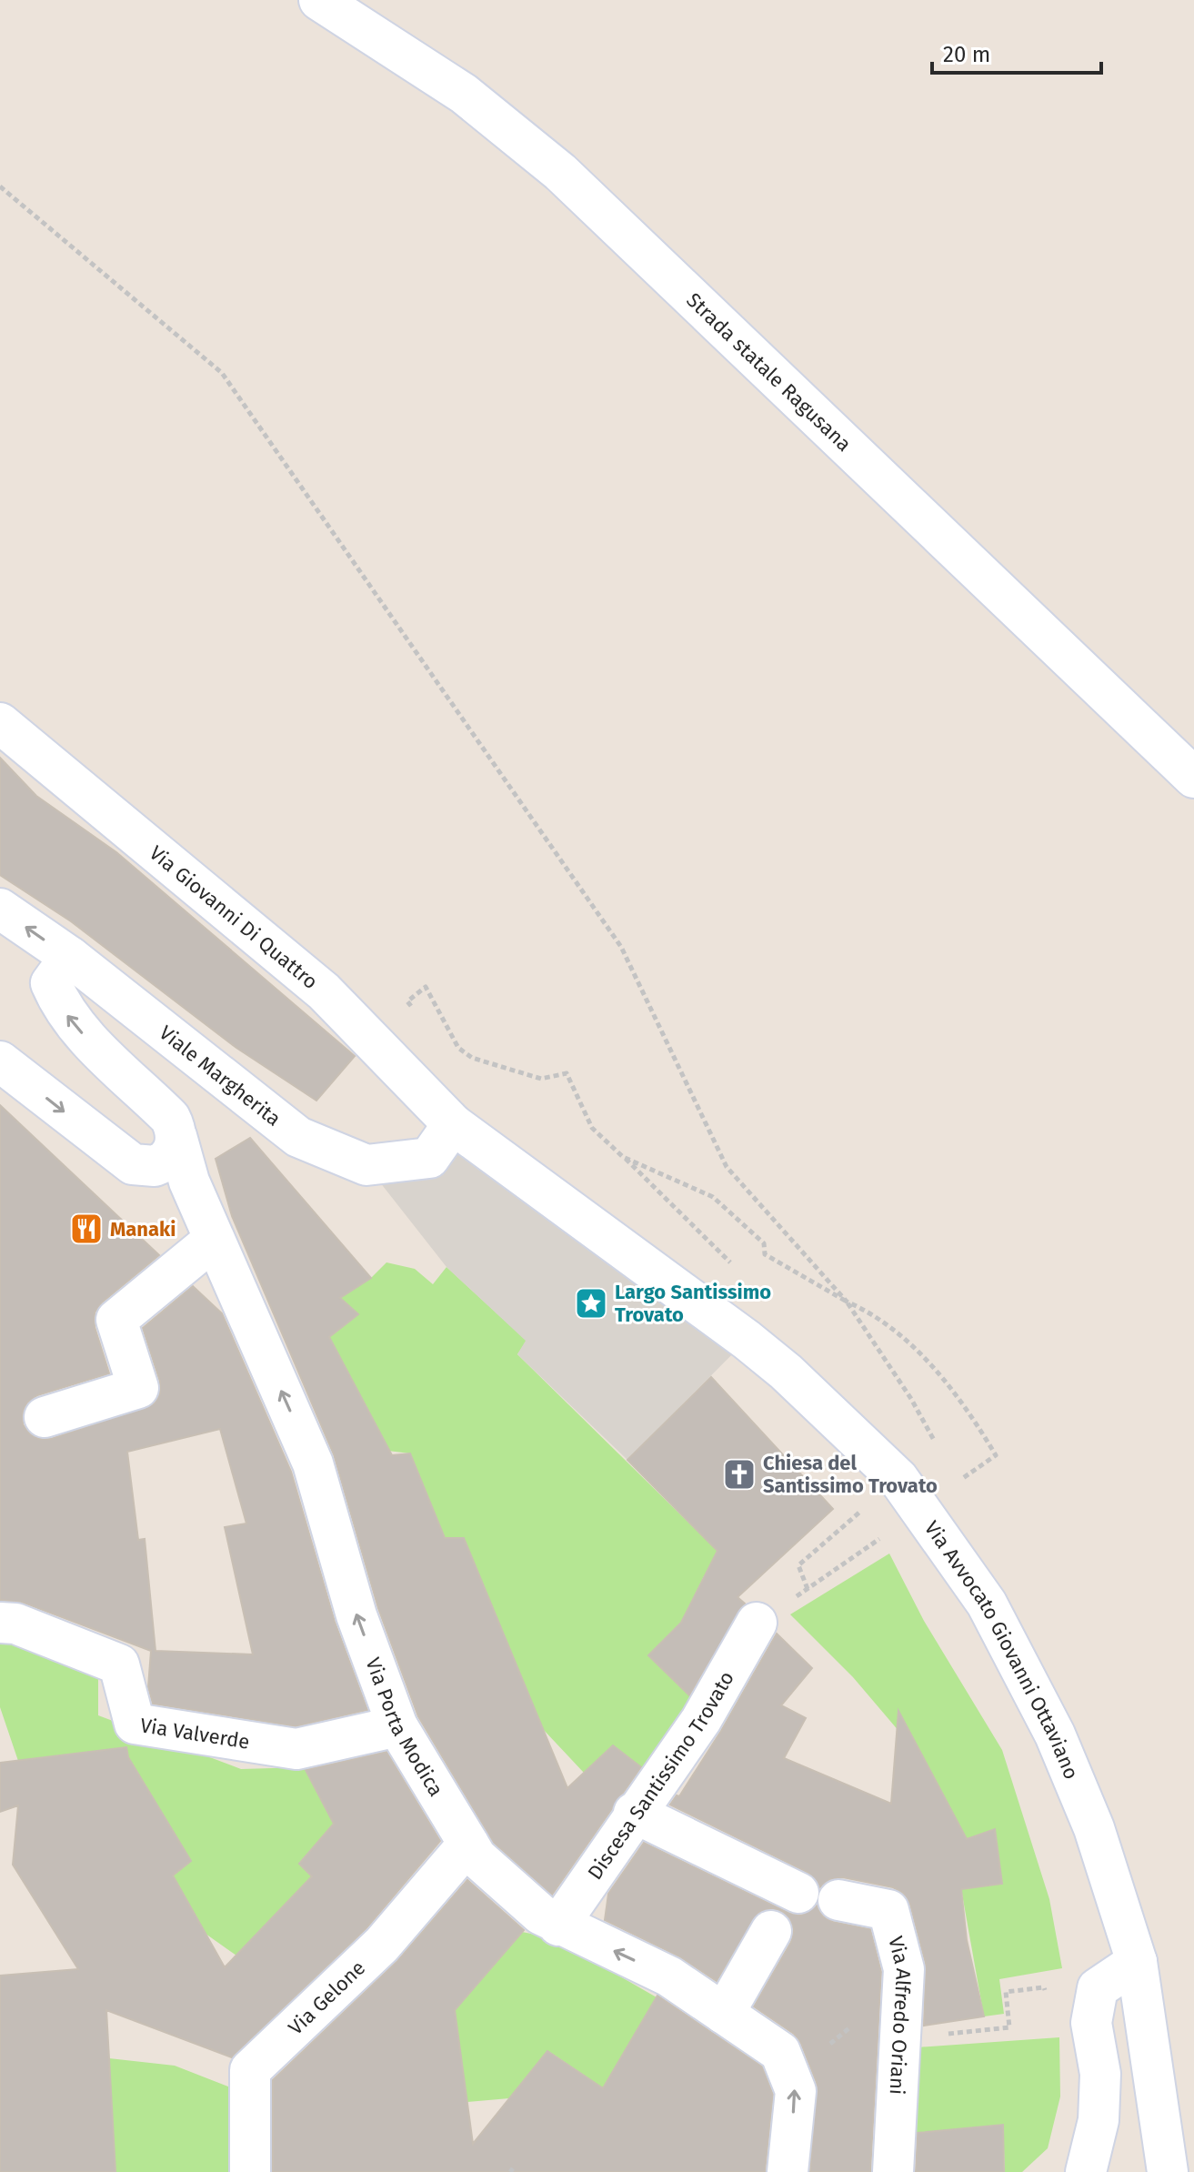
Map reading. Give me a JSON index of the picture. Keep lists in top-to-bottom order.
{
  "streets": {
    "street": [
      "Strada statale Ragusana",
      "Via Giovanni Di Quattro",
      "Viale Margherita",
      "Via Avvocato Giovanni Ottaviano",
      "Via Porta Modica",
      "Via Valverde",
      "Discesa Santissimo Trovato",
      "Via Gelone",
      "Via Alfredo Oriani"
    ]
  },
  "crossings": [
    ["Via Giovanni Di Quattro", "Viale Margherita"],
    ["Via Giovanni Di Quattro", "Via Avvocato Giovanni Ottaviano"],
    ["Viale Margherita", "Via Avvocato Giovanni Ottaviano"],
    ["Viale Margherita", "Via Porta Modica"],
    ["Via Porta Modica", "Via Valverde"],
    ["Via Porta Modica", "Discesa Santissimo Trovato"],
    ["Via Porta Modica", "Via Gelone"]
  ],
  "one_way": ["Via Porta Modica"],
  "places": {
    "restaurant": ["Manaki"],
    "place": ["Largo Santissimo Trovato"],
    "church": ["Chiesa del Santissimo Trovato"]
  },
  "scale_bar": "20 m"
}
